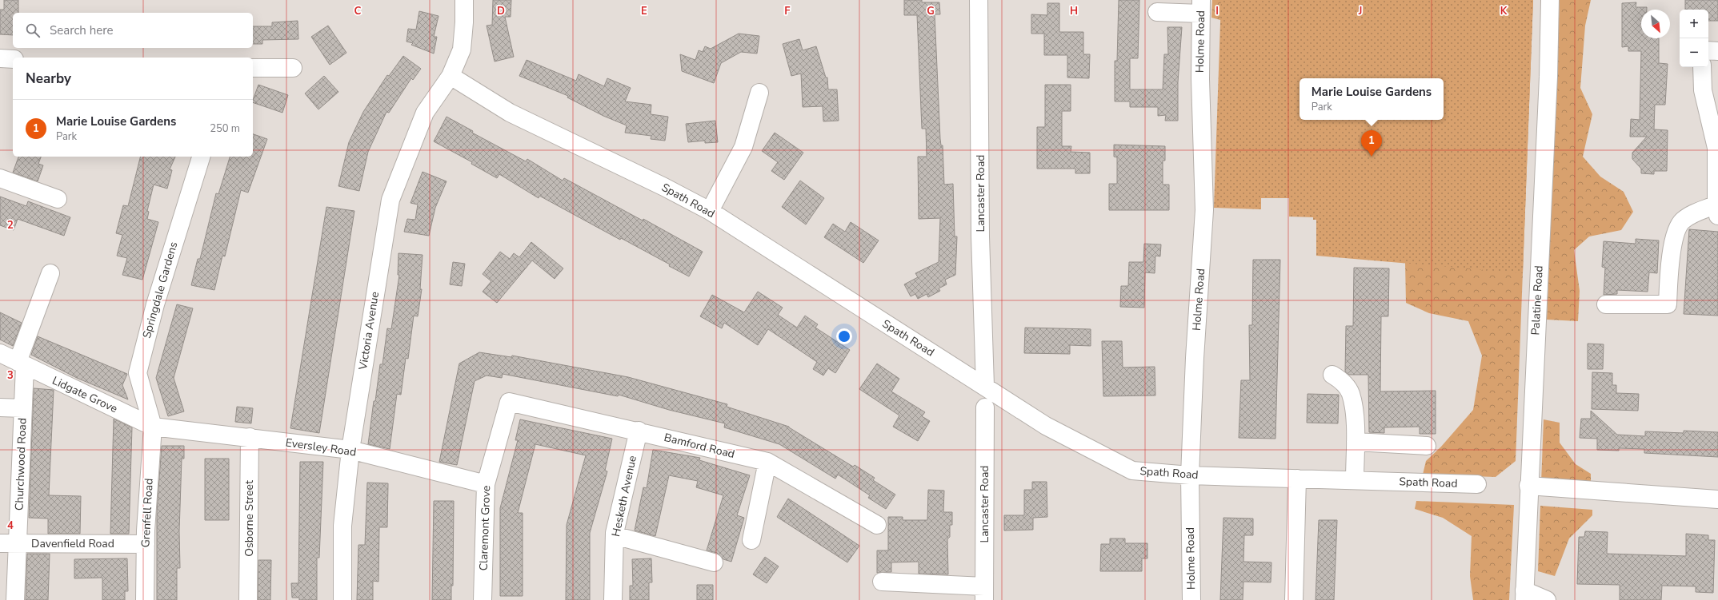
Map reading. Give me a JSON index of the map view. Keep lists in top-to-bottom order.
{
  "streets": {
    "street": [
      "Holme Road",
      "Lancaster Road",
      "Spath Road",
      "Springdale Gardens",
      "Palatine Road",
      "Victoria Avenue",
      "Lidgate Grove",
      "Bamford Road",
      "Eversley Road",
      "Churchwood Road",
      "Hesketh Avenue",
      "Grenfell Road",
      "Osborne Street",
      "Claremont Grove",
      "Davenfield Road"
    ]
  },
  "crossings": [
    ["Holme Road", "Spath Road"],
    ["Lancaster Road", "Spath Road"],
    ["Spath Road", "Victoria Avenue"],
    ["Springdale Gardens", "Lidgate Grove"],
    ["Springdale Gardens", "Eversley Road"],
    ["Springdale Gardens", "Grenfell Road"],
    ["Victoria Avenue", "Eversley Road"],
    ["Lidgate Grove", "Eversley Road"],
    ["Lidgate Grove", "Churchwood Road"],
    ["Lidgate Grove", "Grenfell Road"],
    ["Bamford Road", "Hesketh Avenue"],
    ["Bamford Road", "Claremont Grove"],
    ["Eversley Road", "Grenfell Road"],
    ["Eversley Road", "Osborne Street"],
    ["Eversley Road", "Claremont Grove"],
    ["Churchwood Road", "Davenfield Road"],
    ["Grenfell Road", "Davenfield Road"]
  ],
  "north": "bottom right",
  "page": {
    "map_buttons": ["+", "−"],
    "search": "Search here",
    "heading": "Nearby",
    "popup": ["Marie Louise Gardens", "Park"],
    "list": [
      {
        "mark": "1",
        "name": "Marie Louise Gardens",
        "note": "Park",
        "value": "250 m"
      }
    ],
    "pins": "1"
  },
  "grid": {
    "columns": [
      "C",
      "D",
      "E",
      "F",
      "G",
      "H",
      "I",
      "J",
      "K"
    ],
    "rows": ["2", "3", "4"]
  }
}
